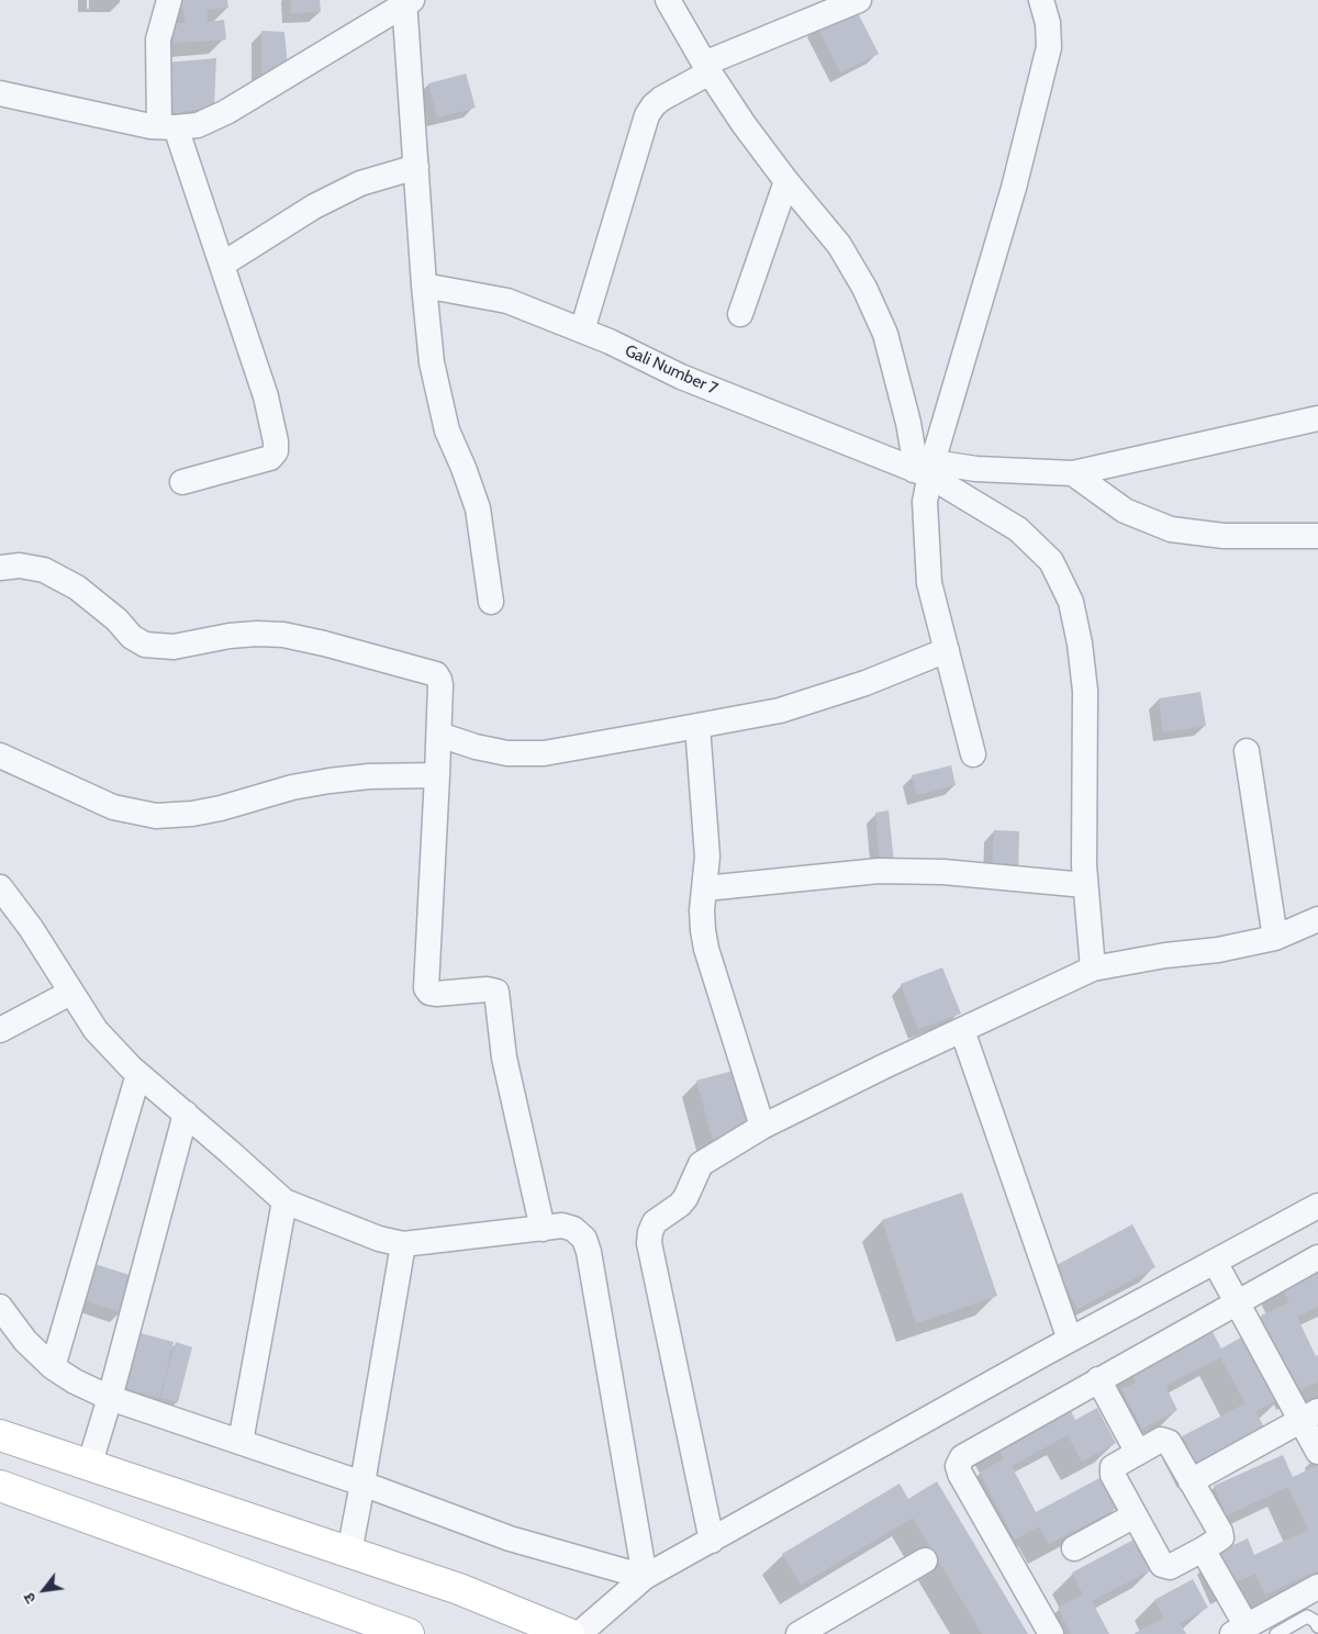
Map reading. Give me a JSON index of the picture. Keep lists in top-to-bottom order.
{
  "streets": {
    "street": ["Gali Number 7"]
  },
  "north": "bottom left"
}
